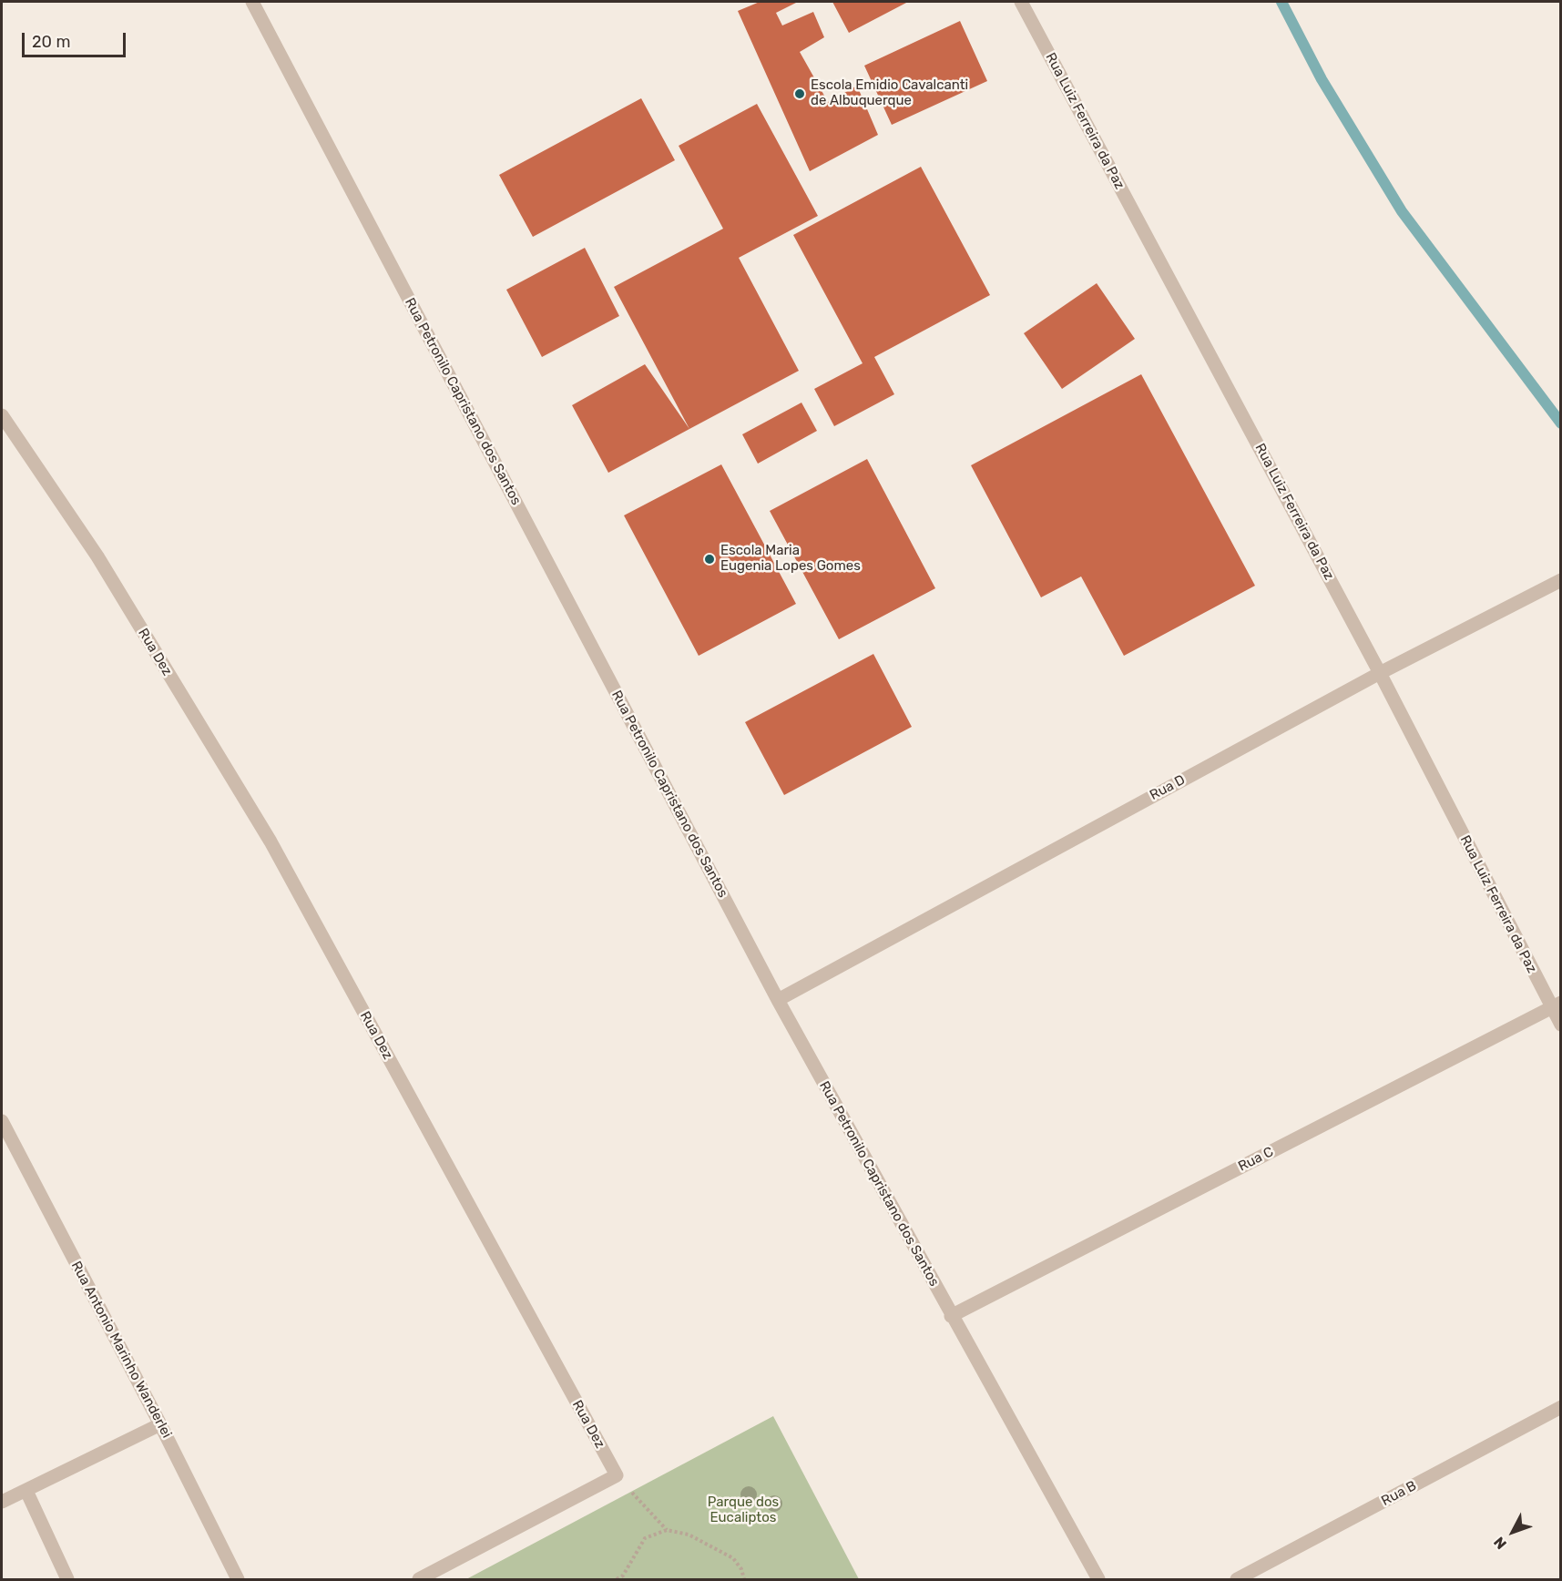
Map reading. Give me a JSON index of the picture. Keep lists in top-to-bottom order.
{
  "streets": {
    "street": [
      "Rua Luiz Ferreira da Paz",
      "Rua Petronilo Capristano dos Santos",
      "Rua Dez",
      "Rua D",
      "Rua C",
      "Rua Antonio Marinho Wanderlei",
      "Rua B"
    ]
  },
  "crossings": [
    ["Rua Luiz Ferreira da Paz", "Rua D"],
    ["Rua Luiz Ferreira da Paz", "Rua C"],
    ["Rua Petronilo Capristano dos Santos", "Rua D"],
    ["Rua Petronilo Capristano dos Santos", "Rua C"]
  ],
  "parks": ["Parque dos Eucaliptos"],
  "places": ["Escola Emidio Cavalcanti de Albuquerque", "Escola Maria Eugenia Lopes Gomes"],
  "scale_bar": "20 m",
  "north": "bottom left"
}
